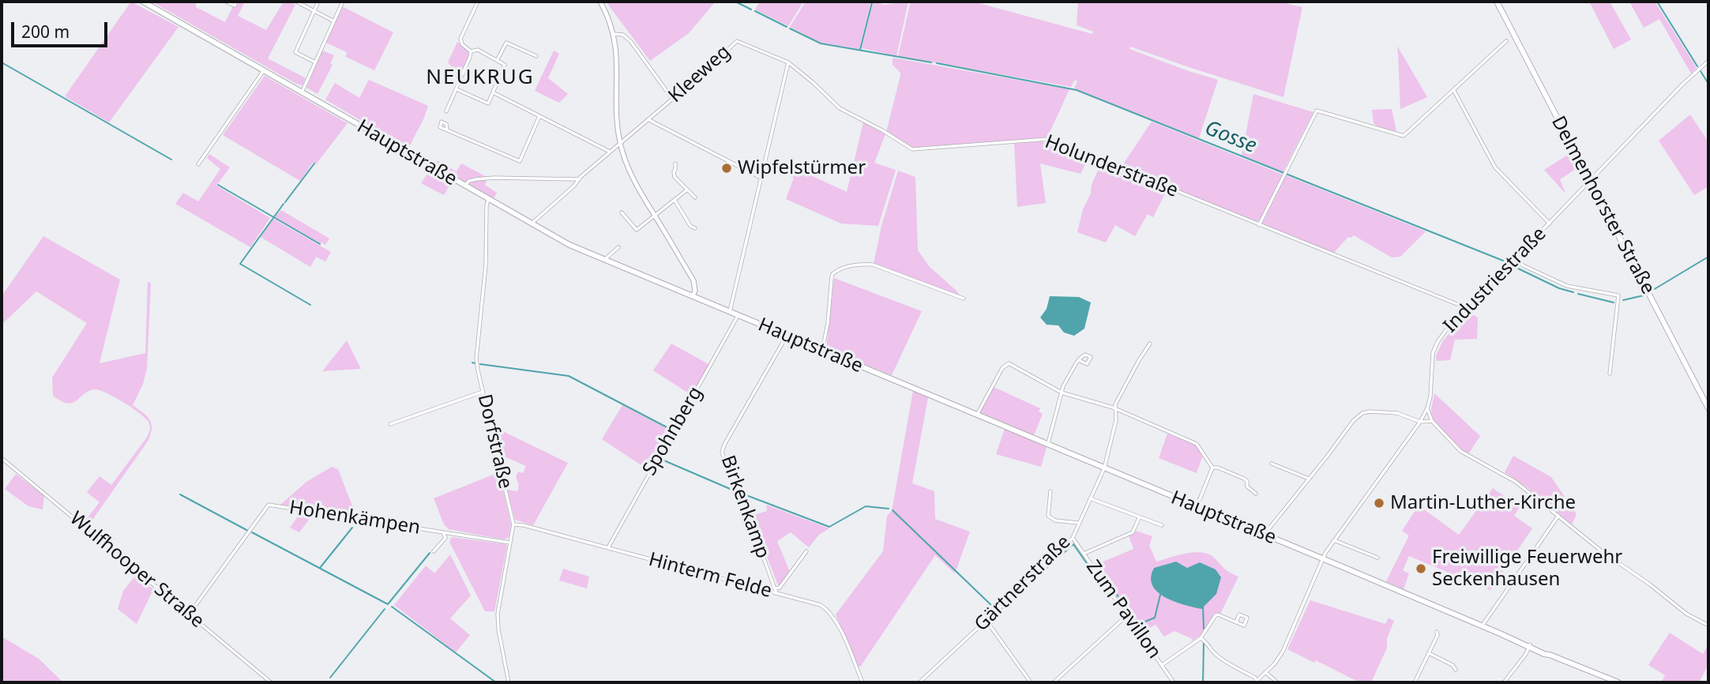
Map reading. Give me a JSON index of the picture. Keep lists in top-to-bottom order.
{
  "streets": {
    "main road": ["Hauptstraße", "Delmenhorster Straße"],
    "street": [
      "Kleeweg",
      "Holunderstraße",
      "Industriestraße",
      "Spohnberg",
      "Dorfstraße",
      "Birkenkamp",
      "Hohenkämpen",
      "Wulfhooper Straße",
      "Hinterm Felde",
      "Gärtnerstraße",
      "Zum Pavillon"
    ]
  },
  "crossings": [
    ["Kleeweg", "Hauptstraße"],
    ["Kleeweg", "Holunderstraße"],
    ["Hauptstraße", "Industriestraße"],
    ["Hauptstraße", "Spohnberg"],
    ["Hauptstraße", "Dorfstraße"],
    ["Hauptstraße", "Birkenkamp"],
    ["Hauptstraße", "Gärtnerstraße"],
    ["Holunderstraße", "Industriestraße"],
    ["Delmenhorster Straße", "Industriestraße"],
    ["Spohnberg", "Hinterm Felde"],
    ["Dorfstraße", "Hohenkämpen"],
    ["Dorfstraße", "Hinterm Felde"],
    ["Birkenkamp", "Hinterm Felde"],
    ["Hohenkämpen", "Wulfhooper Straße"],
    ["Gärtnerstraße", "Zum Pavillon"]
  ],
  "districts": ["NEUKRUG"],
  "water": ["Gosse"],
  "places": ["Wipfelstürmer", "Martin-Luther-Kirche", "Freiwillige Feuerwehr Seckenhausen"],
  "scale_bar": "200 m"
}
